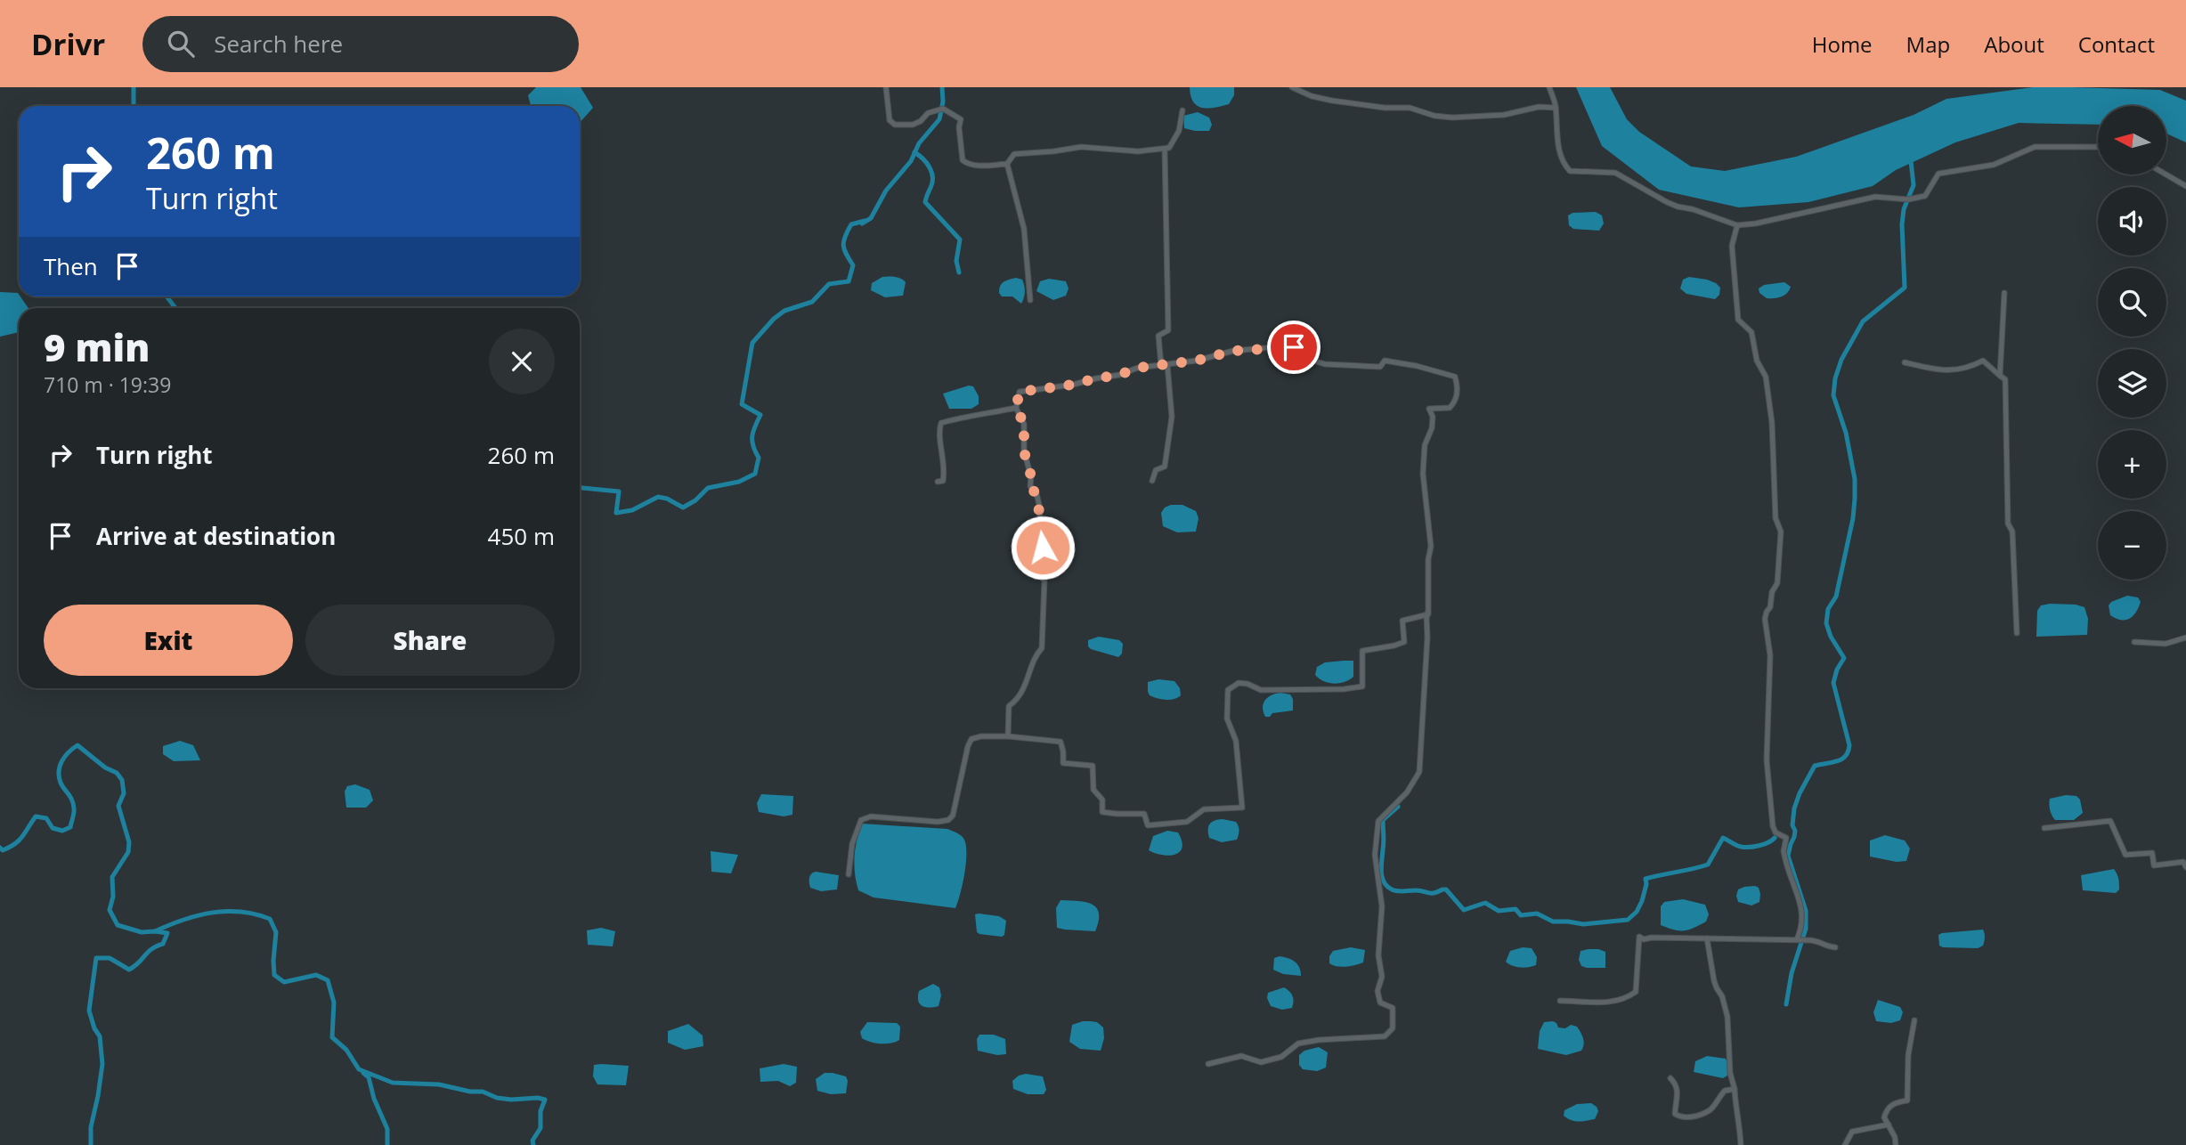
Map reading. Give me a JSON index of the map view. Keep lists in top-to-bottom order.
{
  "north": "left",
  "page": {
    "header": "Drivr",
    "search": "Search here",
    "nav": [
      "Home",
      "Map",
      "About",
      "Contact"
    ],
    "map_buttons": ["+", "−"],
    "turn": ["260 m", "Turn right"],
    "then": "Then",
    "heading": ["9 min", "710 m · 19:39"],
    "list": [
      {
        "name": "Turn right",
        "value": "260 m"
      },
      {
        "name": "Arrive at destination",
        "value": "450 m"
      }
    ],
    "buttons": ["Exit", "Share"]
  }
}
